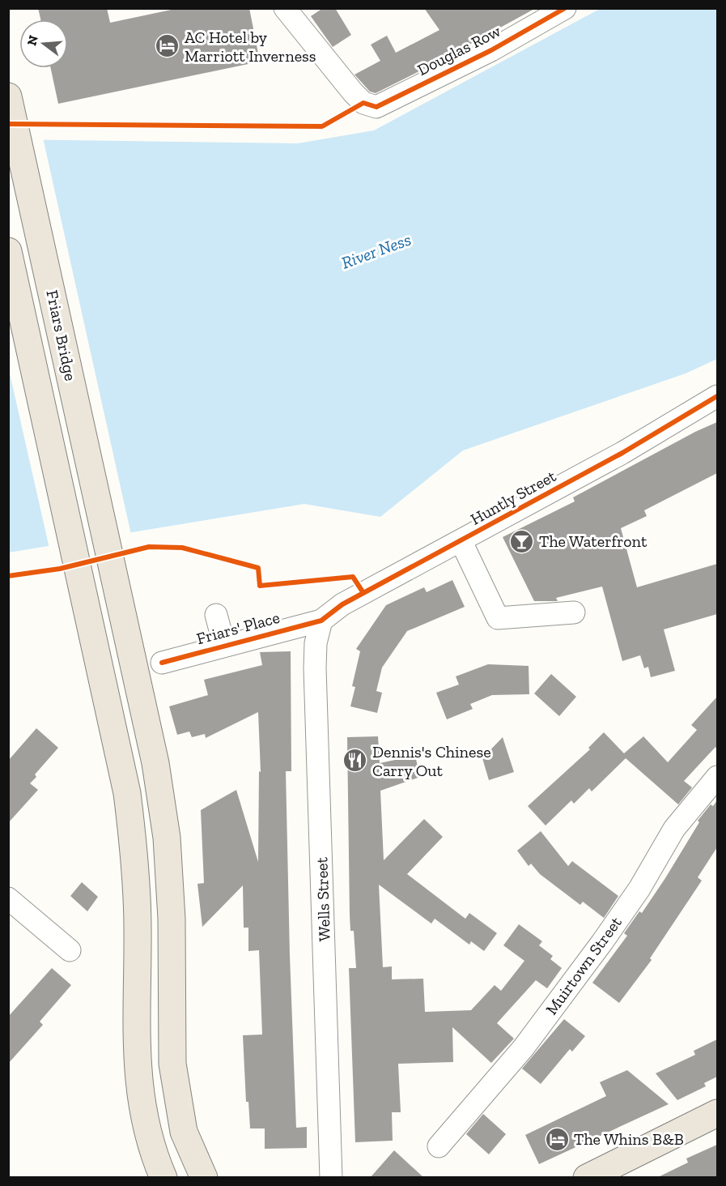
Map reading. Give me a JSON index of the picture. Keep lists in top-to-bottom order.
{
  "streets": {
    "highway": ["Friars Bridge"],
    "street": [
      "Douglas Row",
      "Huntly Street",
      "Friars' Place",
      "Wells Street",
      "Muirtown Street"
    ]
  },
  "crossings": [
    ["Huntly Street", "Friars' Place"],
    ["Huntly Street", "Wells Street"],
    ["Friars' Place", "Wells Street"]
  ],
  "water": ["River Ness"],
  "places": {
    "hotel": ["AC Hotel by Marriott Inverness", "The Whins B&B"],
    "bar": ["The Waterfront"],
    "restaurant": ["Dennis's Chinese Carry Out"]
  },
  "north": "left"
}
